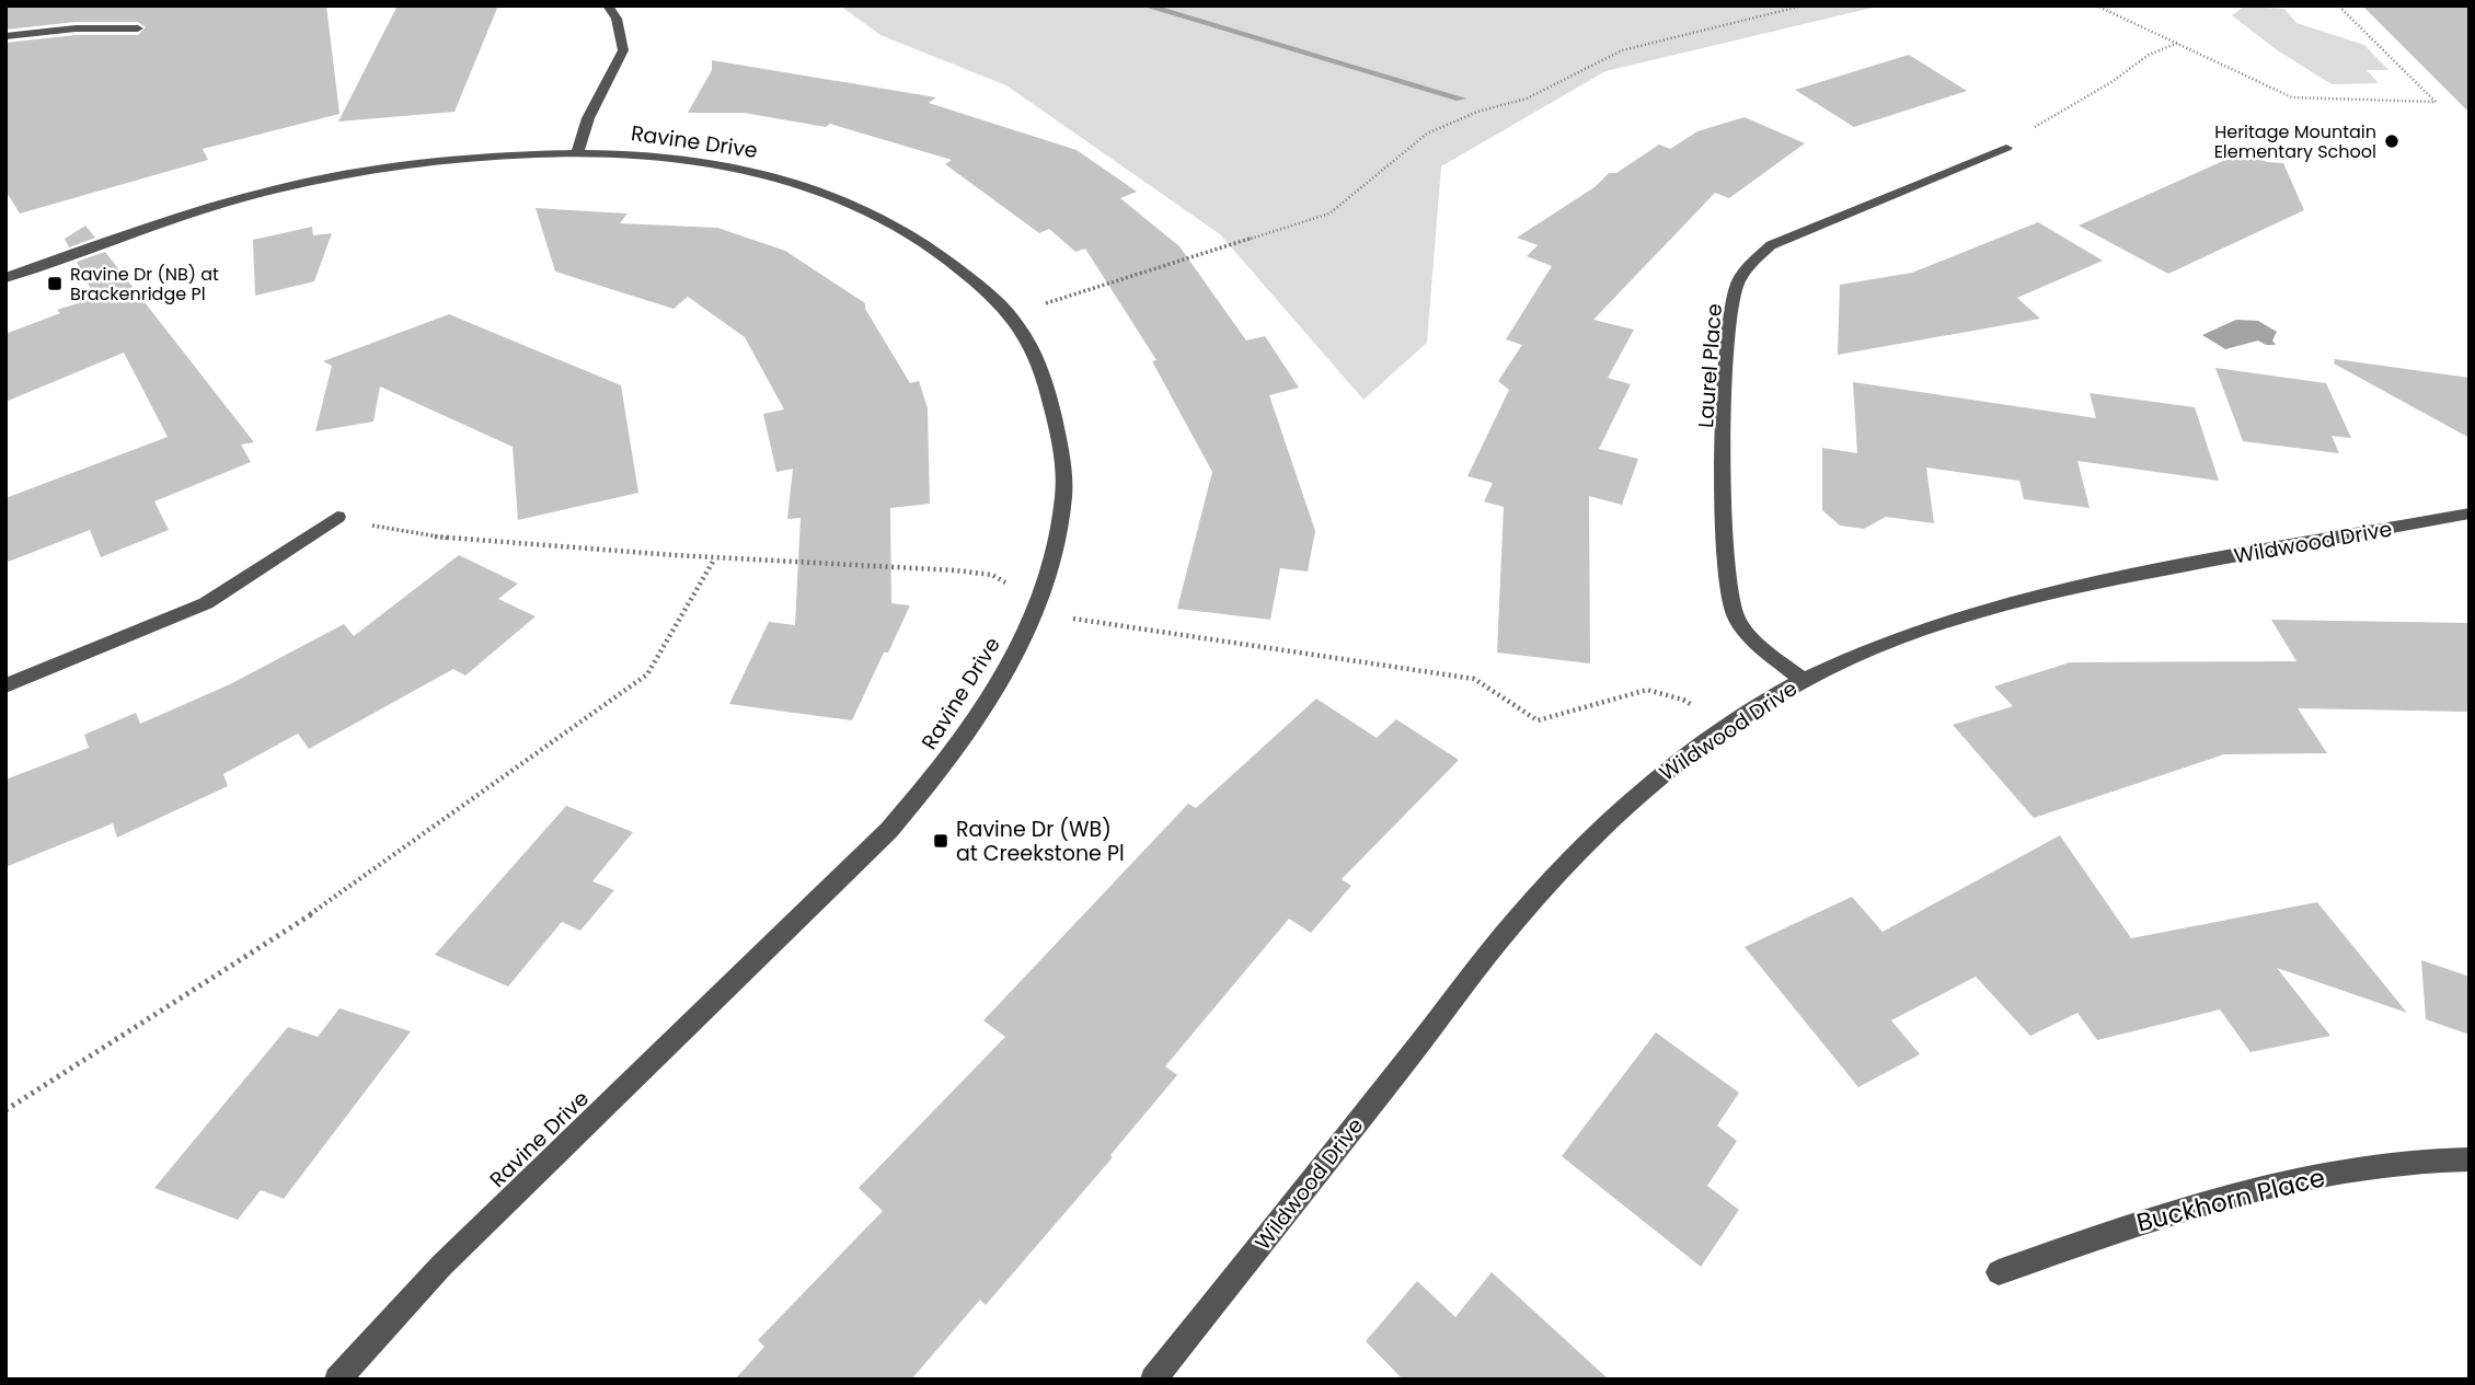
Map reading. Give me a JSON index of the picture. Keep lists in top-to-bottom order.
{
  "streets": {
    "street": [
      "Ravine Drive",
      "Laurel Place",
      "Wildwood Drive",
      "Buckhorn Place"
    ]
  },
  "crossings": [
    ["Laurel Place", "Wildwood Drive"]
  ],
  "places": {
    "other": ["Heritage Mountain Elementary School"],
    "transit": ["Ravine Dr (NB) at Brackenridge Pl", "Ravine Dr (WB) at Creekstone Pl"]
  }
}
